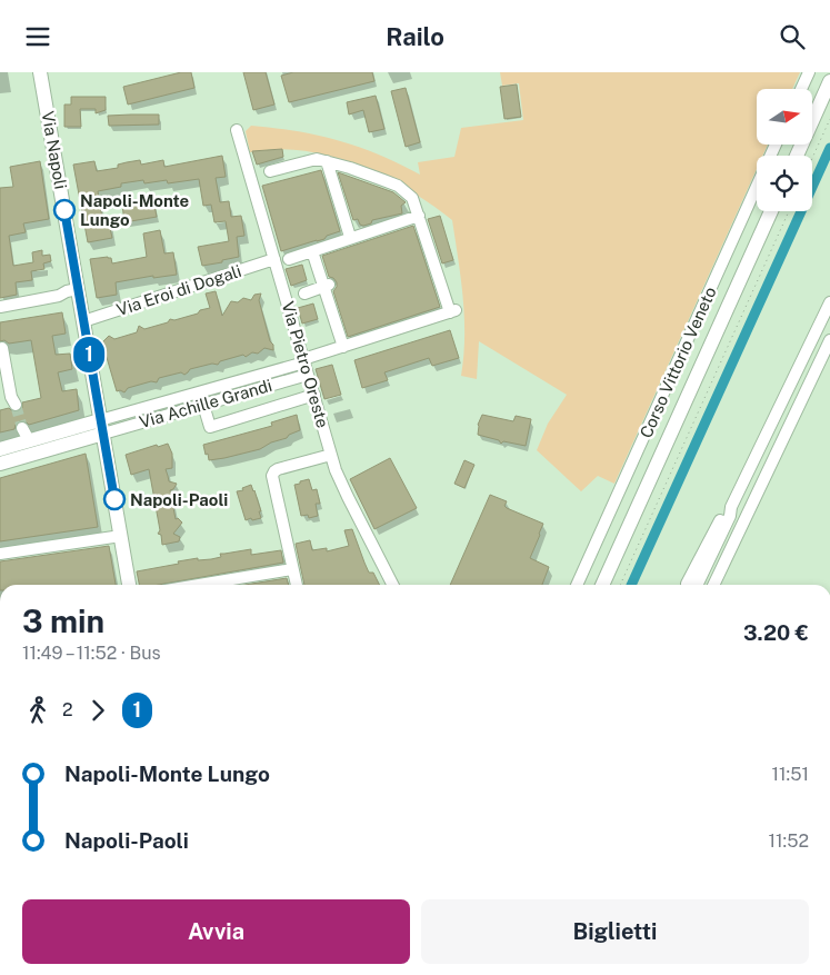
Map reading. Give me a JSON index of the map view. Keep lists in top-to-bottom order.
{
  "streets": {
    "main road": ["Via Napoli", "Corso Vittorio Veneto"],
    "street": ["Via Eroi di Dogali", "Via Pietro Oreste", "Via Achille Grandi"]
  },
  "crossings": [
    ["Via Napoli", "Via Eroi di Dogali"],
    ["Via Napoli", "Via Achille Grandi"],
    ["Via Eroi di Dogali", "Via Pietro Oreste"],
    ["Via Pietro Oreste", "Via Achille Grandi"]
  ],
  "places": ["Napoli-Monte Lungo", "Napoli-Paoli"],
  "lines": ["bus line 1"],
  "north": "right",
  "page": {
    "header": "Railo",
    "on_map": "1",
    "heading": ["3 min", "11:49 – 11:52 · Bus", "3.20 €"],
    "legs": ["2", "1"],
    "list": [
      {
        "name": "Napoli-Monte Lungo",
        "value": "11:51"
      },
      {
        "name": "Napoli-Paoli",
        "value": "11:52"
      }
    ],
    "buttons": ["Avvia", "Biglietti"]
  }
}
